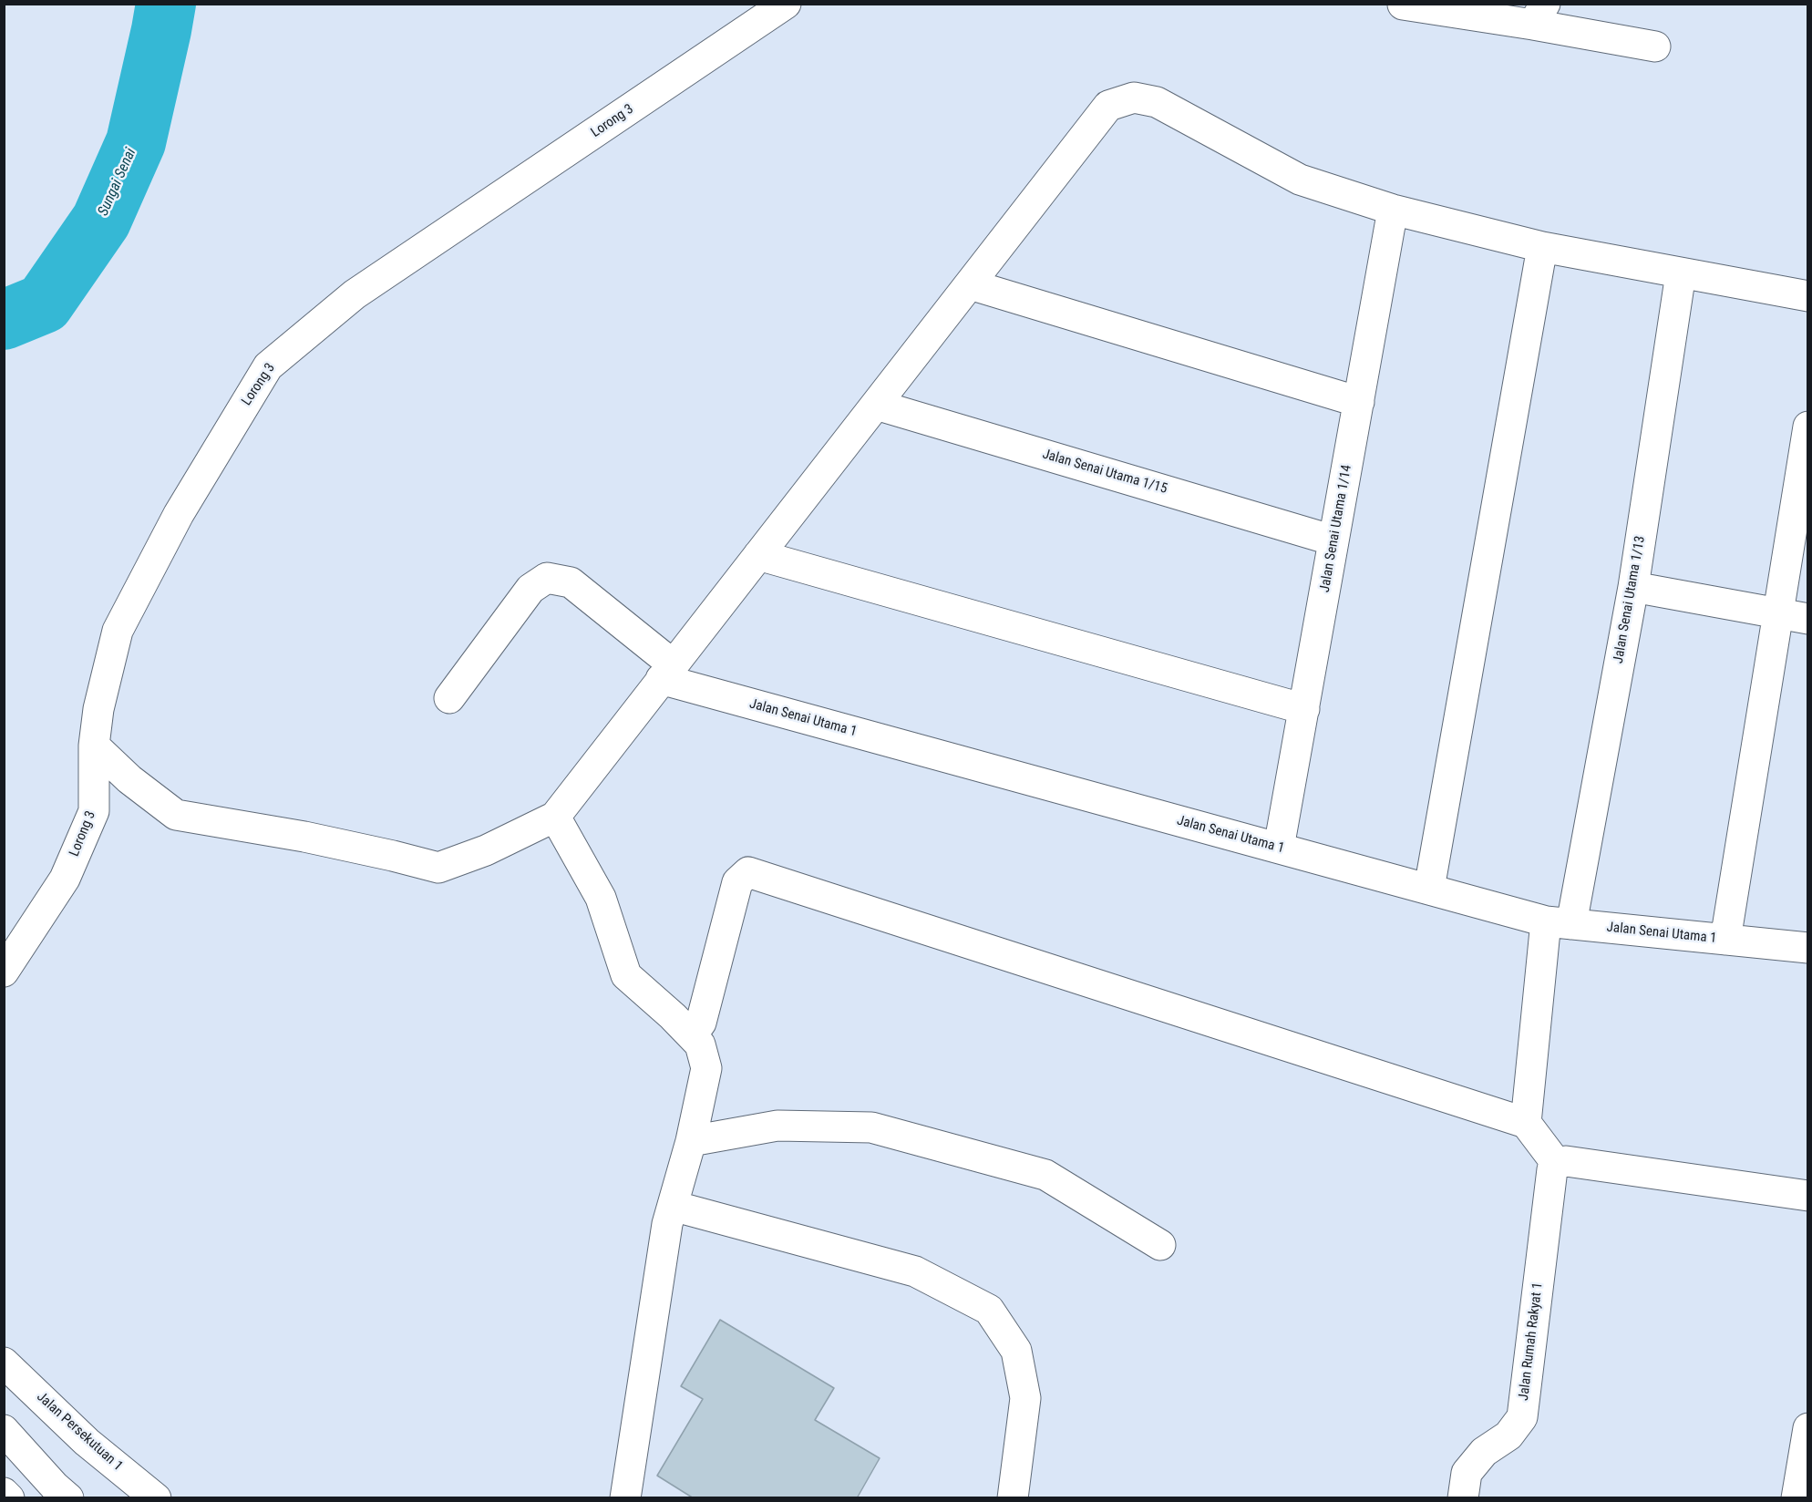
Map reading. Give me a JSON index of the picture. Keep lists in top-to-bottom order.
{
  "streets": {
    "main road": [
      "Lorong 3",
      "Jalan Senai Utama 1/15",
      "Jalan Senai Utama 1/14",
      "Jalan Senai Utama 1/13",
      "Jalan Senai Utama 1",
      "Jalan Rumah Rakyat 1",
      "Jalan Persekutuan 1"
    ]
  },
  "crossings": [
    ["Jalan Senai Utama 1/15", "Jalan Senai Utama 1/14"],
    ["Jalan Senai Utama 1/14", "Jalan Senai Utama 1"],
    ["Jalan Senai Utama 1/13", "Jalan Senai Utama 1"]
  ],
  "water": ["Sungai Senai"]
}
